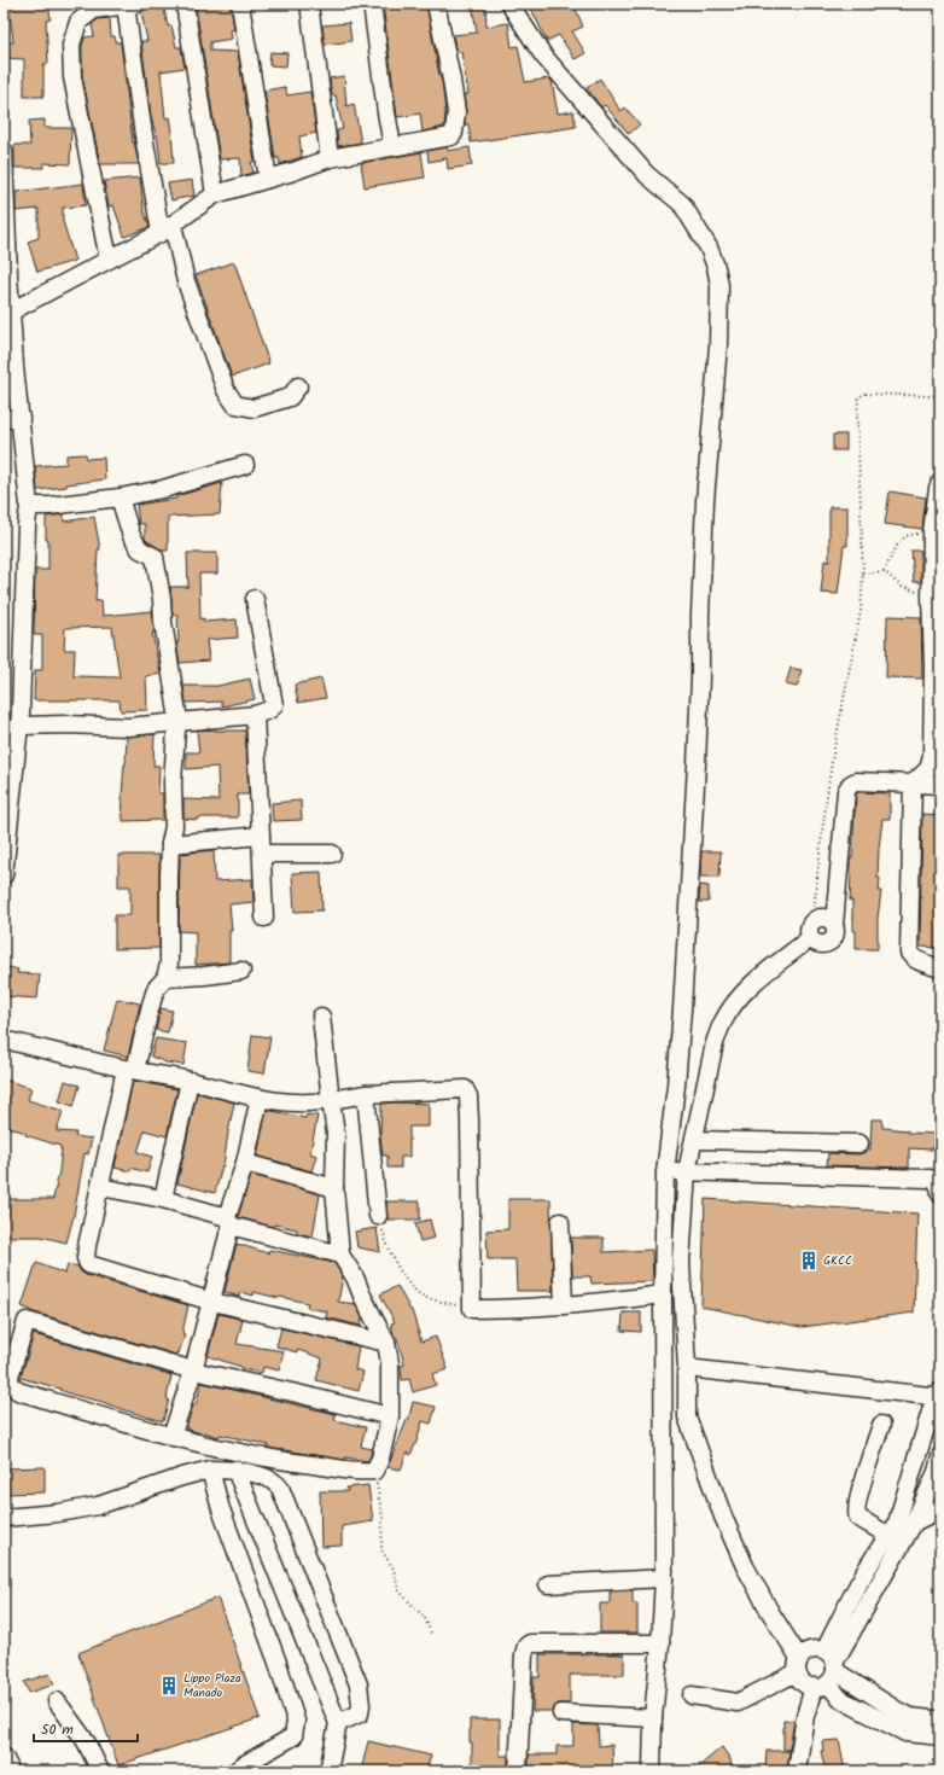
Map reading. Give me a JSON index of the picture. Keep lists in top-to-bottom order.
{
  "places": {
    "building": ["GKCC", "Lippo Plaza Manado"]
  },
  "scale_bar": "50 m"
}
